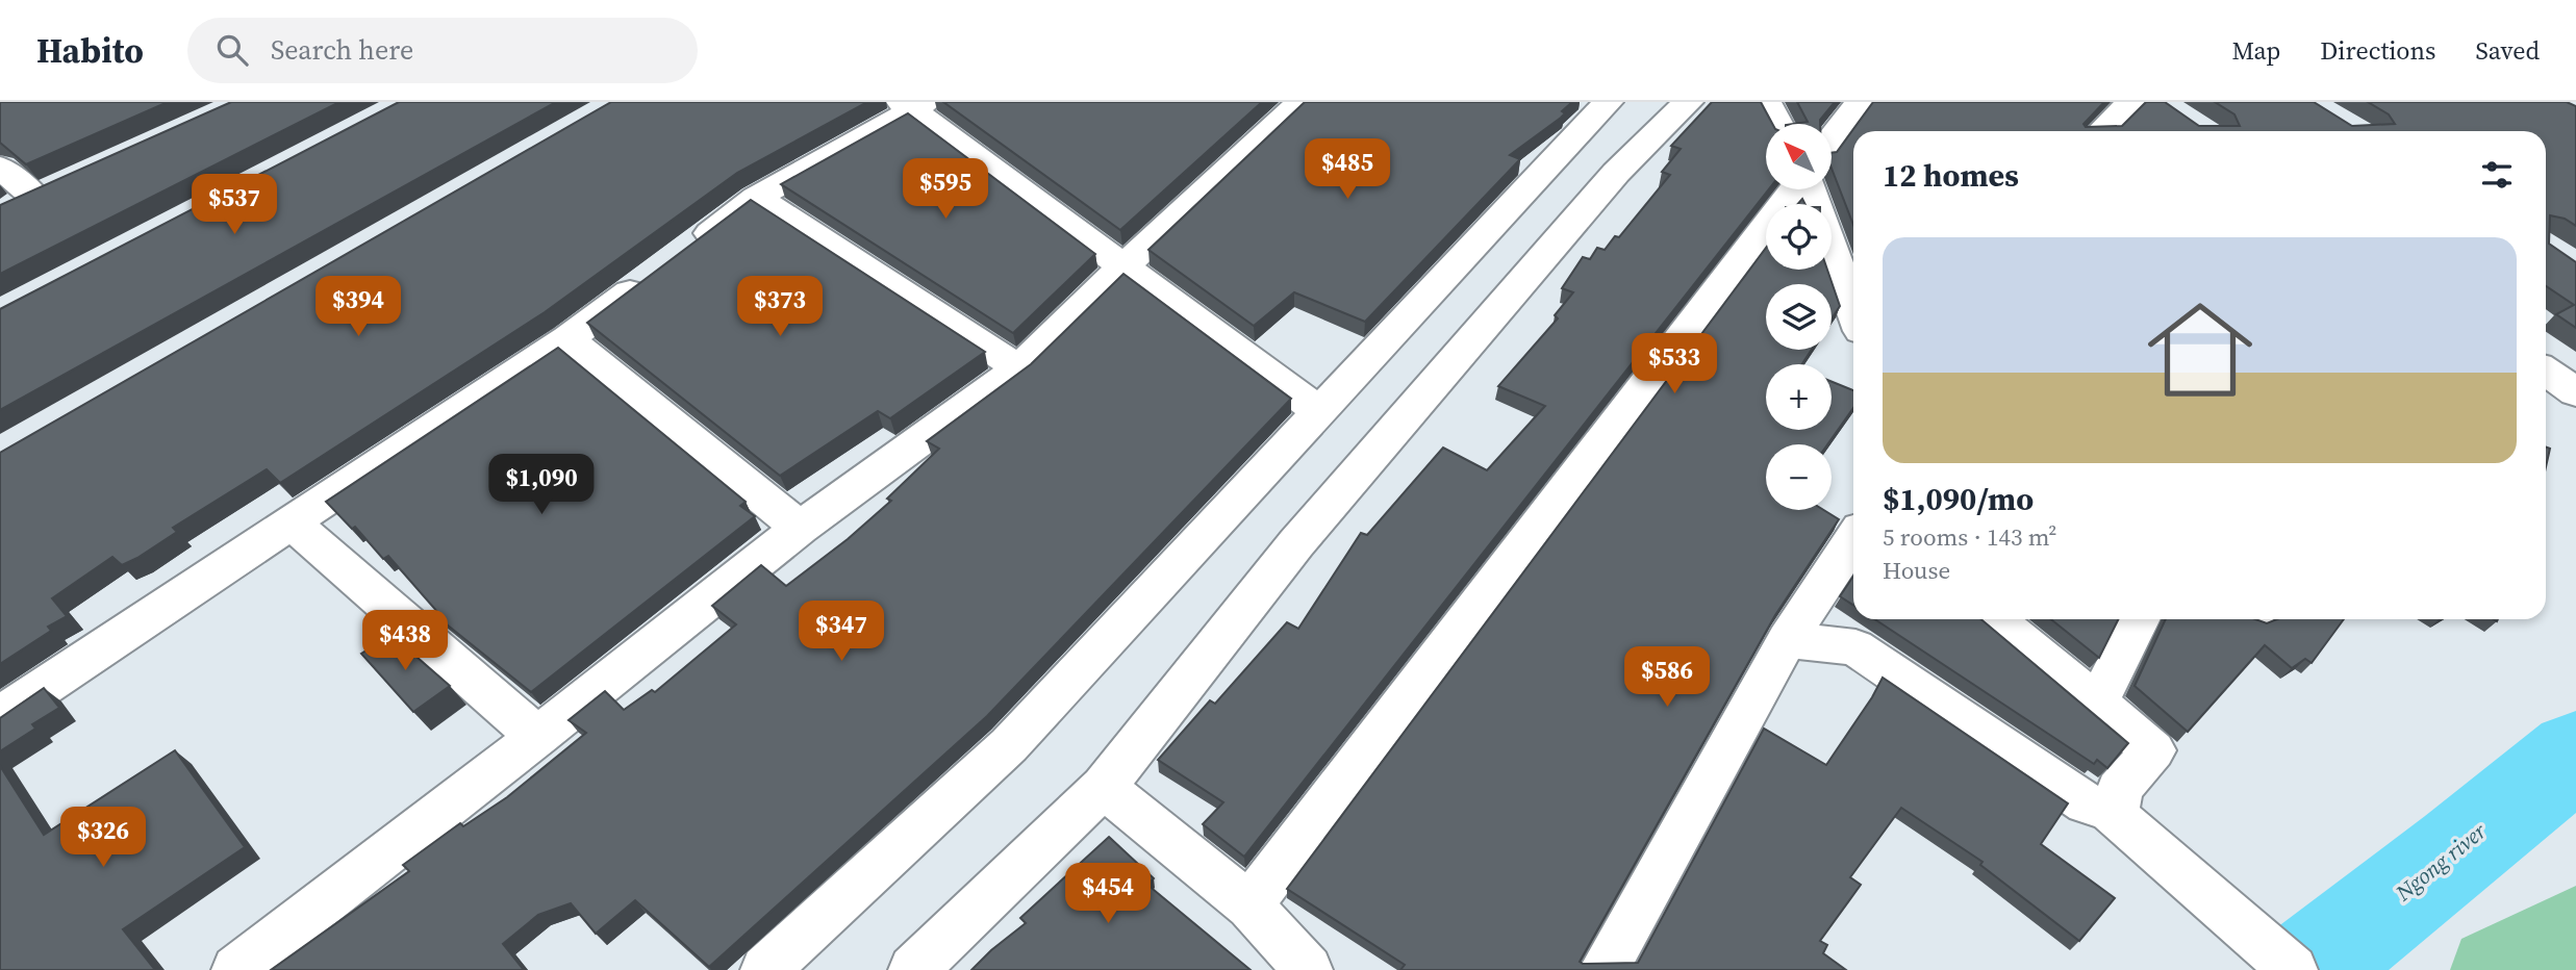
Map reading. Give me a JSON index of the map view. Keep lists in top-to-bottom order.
{
  "water": ["Ngong river"],
  "north": "top left",
  "page": {
    "header": "Habito",
    "search": "Search here",
    "nav": ["Map", "Directions", "Saved"],
    "map_buttons": ["+", "−"],
    "heading": "12 homes",
    "price": [
      "$485",
      "$595",
      "$537",
      "$394",
      "$373",
      "$533",
      "$1,090",
      "$347",
      "$438",
      "$586",
      "$326",
      "$454"
    ],
    "list": [
      {
        "name": "$1,090/mo",
        "note": "5 rooms · 143 m² · House"
      }
    ]
  }
}
